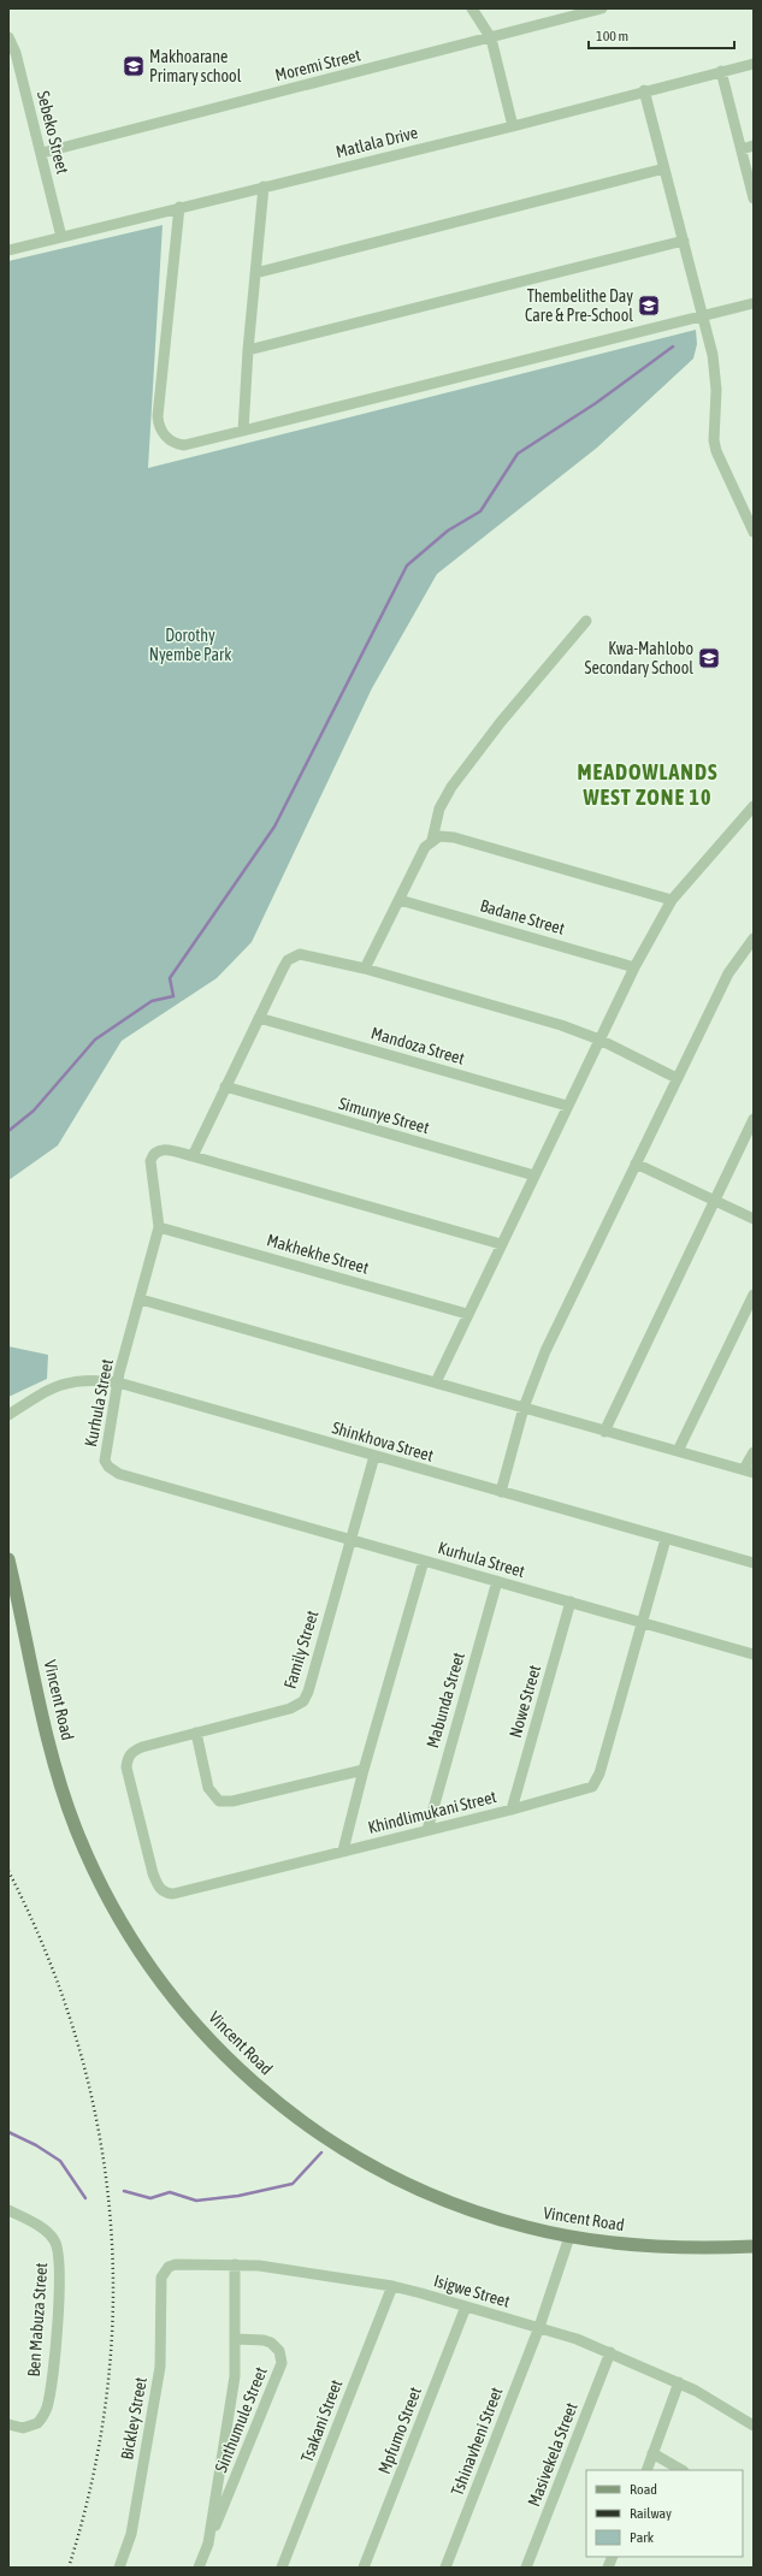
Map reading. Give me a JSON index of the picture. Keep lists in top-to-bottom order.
{
  "streets": {
    "main road": ["Vincent Road"],
    "street": [
      "Moremi Street",
      "Sebeko Street",
      "Matlala Drive",
      "Badane Street",
      "Mandoza Street",
      "Simunye Street",
      "Makhekhe Street",
      "Kurhula Street",
      "Shinkhova Street",
      "Family Street",
      "Mabunda Street",
      "Nowe Street",
      "Khindlimukani Street",
      "Isigwe Street",
      "Ben Mabuza Street",
      "Bickley Street",
      "Sinthumule Street",
      "Tsakani Street",
      "Mpfumo Street",
      "Tshinavheni Street",
      "Masivekela Street"
    ]
  },
  "crossings": [
    ["Moremi Street", "Sebeko Street"],
    ["Sebeko Street", "Matlala Drive"],
    ["Makhekhe Street", "Kurhula Street"],
    ["Kurhula Street", "Shinkhova Street"],
    ["Kurhula Street", "Family Street"],
    ["Kurhula Street", "Mabunda Street"],
    ["Kurhula Street", "Nowe Street"],
    ["Kurhula Street", "Khindlimukani Street"],
    ["Shinkhova Street", "Family Street"],
    ["Shinkhova Street", "Khindlimukani Street"],
    ["Family Street", "Khindlimukani Street"],
    ["Vincent Road", "Tshinavheni Street"],
    ["Mabunda Street", "Khindlimukani Street"],
    ["Nowe Street", "Khindlimukani Street"],
    ["Isigwe Street", "Bickley Street"],
    ["Isigwe Street", "Sinthumule Street"],
    ["Isigwe Street", "Tsakani Street"],
    ["Isigwe Street", "Mpfumo Street"],
    ["Isigwe Street", "Tshinavheni Street"],
    ["Isigwe Street", "Masivekela Street"]
  ],
  "districts": ["MEADOWLANDS WEST ZONE 10"],
  "parks": ["Dorothy Nyembe Park"],
  "places": {
    "school or university": ["Makhoarane Primary school", "Thembelithe Day Care & Pre-School", "Kwa-Mahlobo Secondary School"]
  },
  "legend": ["Road", "Railway", "Park"],
  "scale_bar": "100 m"
}
